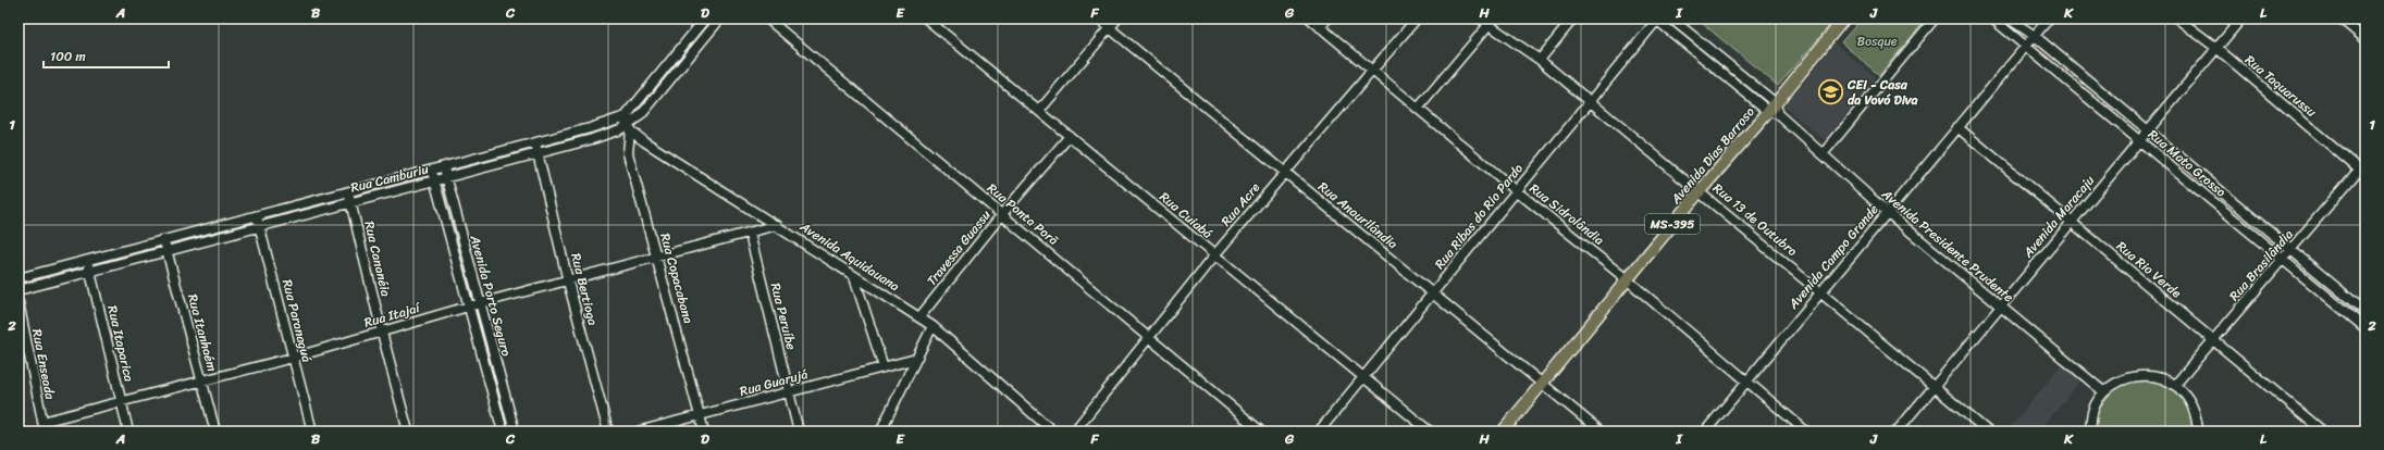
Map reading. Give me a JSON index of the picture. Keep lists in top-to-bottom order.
{
  "streets": {
    "main road": ["Avenida Dias Barroso", "MS-395"],
    "street": [
      "Rua Taquarussu",
      "Rua Mato Grosso",
      "Rua Camburiu",
      "Rua Acre",
      "Rua Ponta Porã",
      "Rua Sidrolândia",
      "Rua Cuiabá",
      "Rua Anaurilândia",
      "Rua Ribas do Rio Pardo",
      "Avenida Maracaju",
      "Rua 13 de Outubro",
      "Avenida Presidente Prudente",
      "Travessa Guassu",
      "Avenida Aquidauana",
      "Avenida Campo Grande",
      "Rua Cananéia",
      "Rua Brasilândia",
      "Rua Rio Verde",
      "Rua Copacabana",
      "Rua Bertioga",
      "Avenida Porto Seguro",
      "Rua Itajaí",
      "Rua Peruíbe",
      "Rua Paranaguá",
      "Rua Itanhaém",
      "Rua Itaparica",
      "Rua Enseada",
      "Rua Guarujá"
    ]
  },
  "crossings": [
    ["Rua Taquarussu", "Avenida Maracaju"],
    ["Rua Taquarussu", "Rua Brasilândia"],
    ["Avenida Dias Barroso", "Rua Sidrolândia"],
    ["Avenida Dias Barroso", "Rua Anaurilândia"],
    ["Avenida Dias Barroso", "Rua 13 de Outubro"],
    ["Avenida Dias Barroso", "Avenida Presidente Prudente"],
    ["Rua Mato Grosso", "Avenida Maracaju"],
    ["Rua Mato Grosso", "Avenida Campo Grande"],
    ["Rua Mato Grosso", "Rua Brasilândia"],
    ["Rua Camburiu", "Avenida Aquidauana"],
    ["Rua Camburiu", "Rua Cananéia"],
    ["Rua Camburiu", "Rua Copacabana"],
    ["Rua Camburiu", "Rua Bertioga"],
    ["Rua Camburiu", "Avenida Porto Seguro"],
    ["Rua Camburiu", "Rua Paranaguá"],
    ["Rua Camburiu", "Rua Itanhaém"],
    ["Rua Camburiu", "Rua Itaparica"],
    ["Rua Acre", "Rua Ponta Porã"],
    ["Rua Acre", "Rua Sidrolândia"],
    ["Rua Acre", "Rua Cuiabá"],
    ["Rua Acre", "Rua Anaurilândia"],
    ["Rua Ponta Porã", "Travessa Guassu"],
    ["Rua Sidrolândia", "Rua Ribas do Rio Pardo"],
    ["Rua Sidrolândia", "Avenida Campo Grande"],
    ["Rua Cuiabá", "Rua Ribas do Rio Pardo"],
    ["Rua Cuiabá", "Travessa Guassu"],
    ["Rua Anaurilândia", "Rua Ribas do Rio Pardo"],
    ["Rua Ribas do Rio Pardo", "Rua 13 de Outubro"],
    ["Rua Ribas do Rio Pardo", "Avenida Presidente Prudente"],
    ["Avenida Maracaju", "Rua 13 de Outubro"],
    ["Avenida Maracaju", "Avenida Presidente Prudente"],
    ["Avenida Maracaju", "Rua Rio Verde"],
    ["Rua 13 de Outubro", "Avenida Campo Grande"],
    ["Avenida Presidente Prudente", "Avenida Campo Grande"],
    ["Travessa Guassu", "Avenida Aquidauana"],
    ["Avenida Aquidauana", "Rua Copacabana"],
    ["Avenida Aquidauana", "Rua Itajaí"],
    ["Avenida Campo Grande", "Rua Rio Verde"],
    ["Rua Cananéia", "Rua Itajaí"],
    ["Rua Brasilândia", "Rua Rio Verde"],
    ["Rua Copacabana", "Rua Itajaí"],
    ["Rua Copacabana", "Rua Guarujá"],
    ["Rua Bertioga", "Rua Itajaí"],
    ["Avenida Porto Seguro", "Rua Itajaí"],
    ["Rua Itajaí", "Rua Peruíbe"],
    ["Rua Itajaí", "Rua Paranaguá"],
    ["Rua Itajaí", "Rua Itanhaém"],
    ["Rua Itajaí", "Rua Itaparica"],
    ["Rua Itajaí", "Rua Enseada"],
    ["Rua Peruíbe", "Rua Guarujá"]
  ],
  "parks": ["Bosque"],
  "places": {
    "school or university": ["CEI - Casa da Vovó Diva"]
  },
  "scale_bar": "100 m",
  "grid": {
    "columns": [
      "A",
      "B",
      "C",
      "D",
      "E",
      "F",
      "G",
      "H",
      "I",
      "J",
      "K",
      "L"
    ],
    "rows": ["1", "2"]
  }
}
